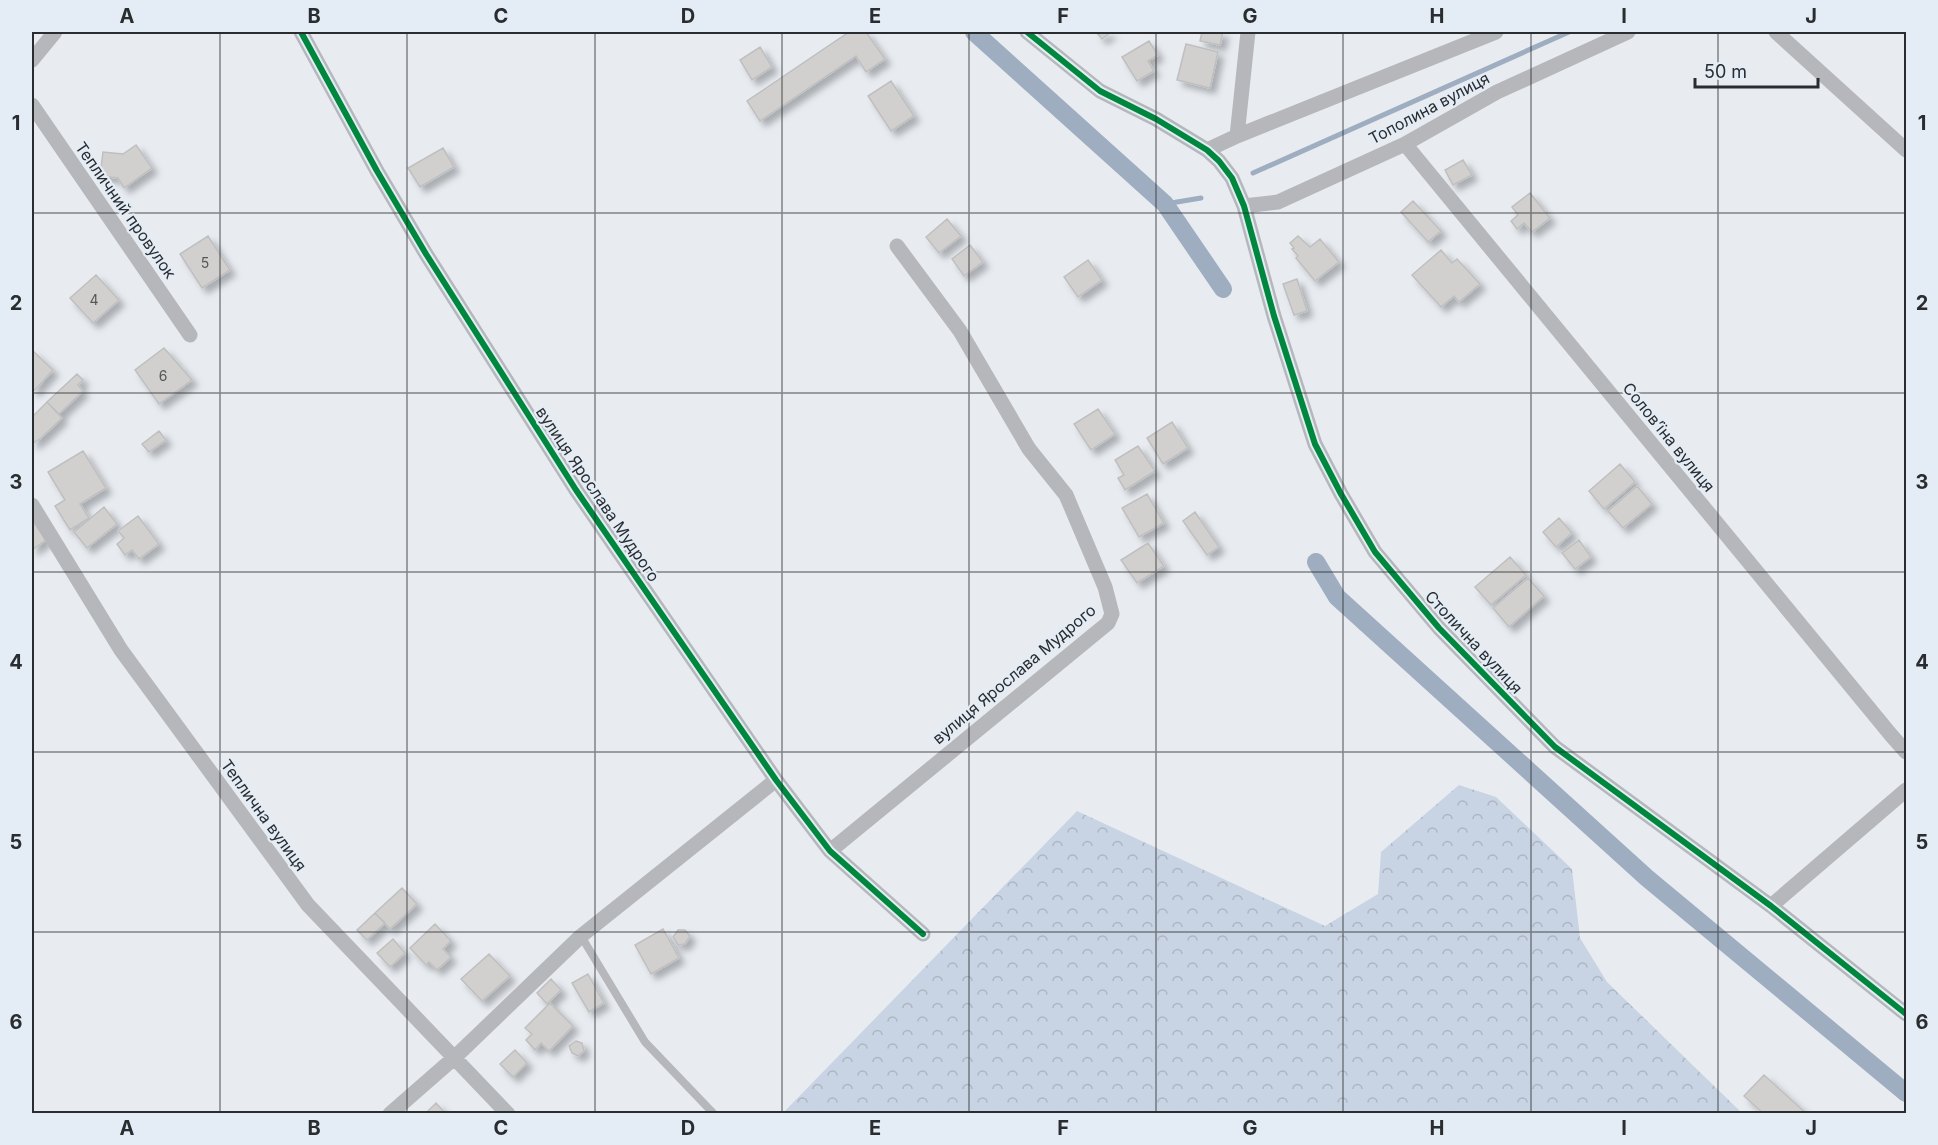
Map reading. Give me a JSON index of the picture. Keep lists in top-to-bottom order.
{
  "streets": {
    "street": [
      "Тополина вулиця",
      "Тепличний провулок",
      "Соловʼїна вулиця",
      "вулиця Ярослава Мудрого",
      "Столична вулиця",
      "Теплична вулиця"
    ]
  },
  "crossings": [
    ["Тополина вулиця", "Соловʼїна вулиця"],
    ["Тополина вулиця", "Столична вулиця"]
  ],
  "house_numbers": ["5", "4", "6"],
  "scale_bar": "50 m",
  "grid": {
    "columns": [
      "A",
      "B",
      "C",
      "D",
      "E",
      "F",
      "G",
      "H",
      "I",
      "J"
    ],
    "rows": [
      "1",
      "2",
      "3",
      "4",
      "5",
      "6"
    ]
  }
}
